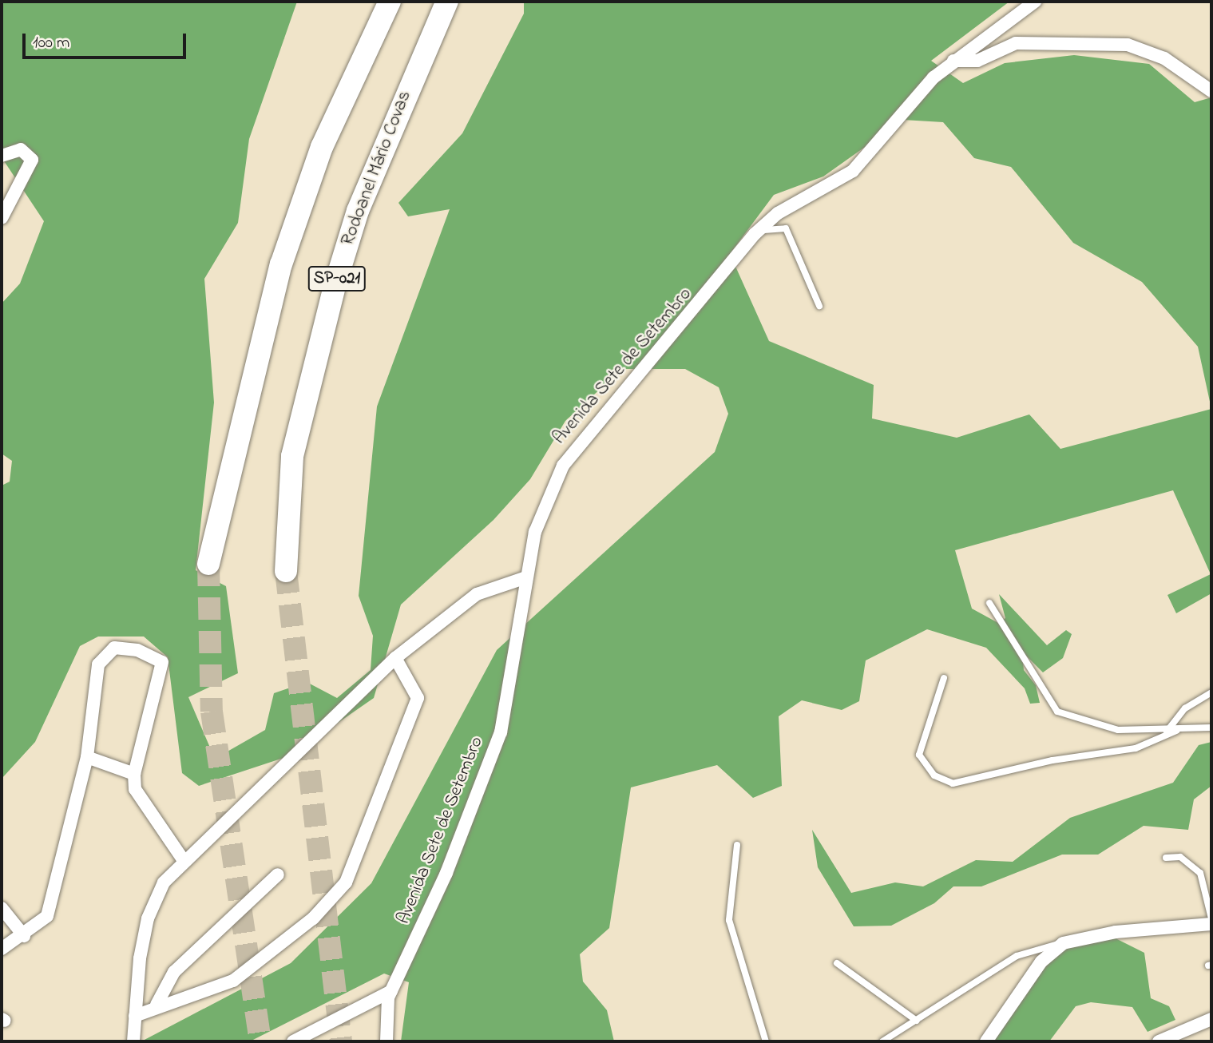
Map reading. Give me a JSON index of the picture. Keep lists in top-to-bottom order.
{
  "streets": {
    "highway": ["Rodoanel Mário Covas", "SP-021"],
    "street": ["Avenida Sete de Setembro"]
  },
  "scale_bar": "100 m"
}
